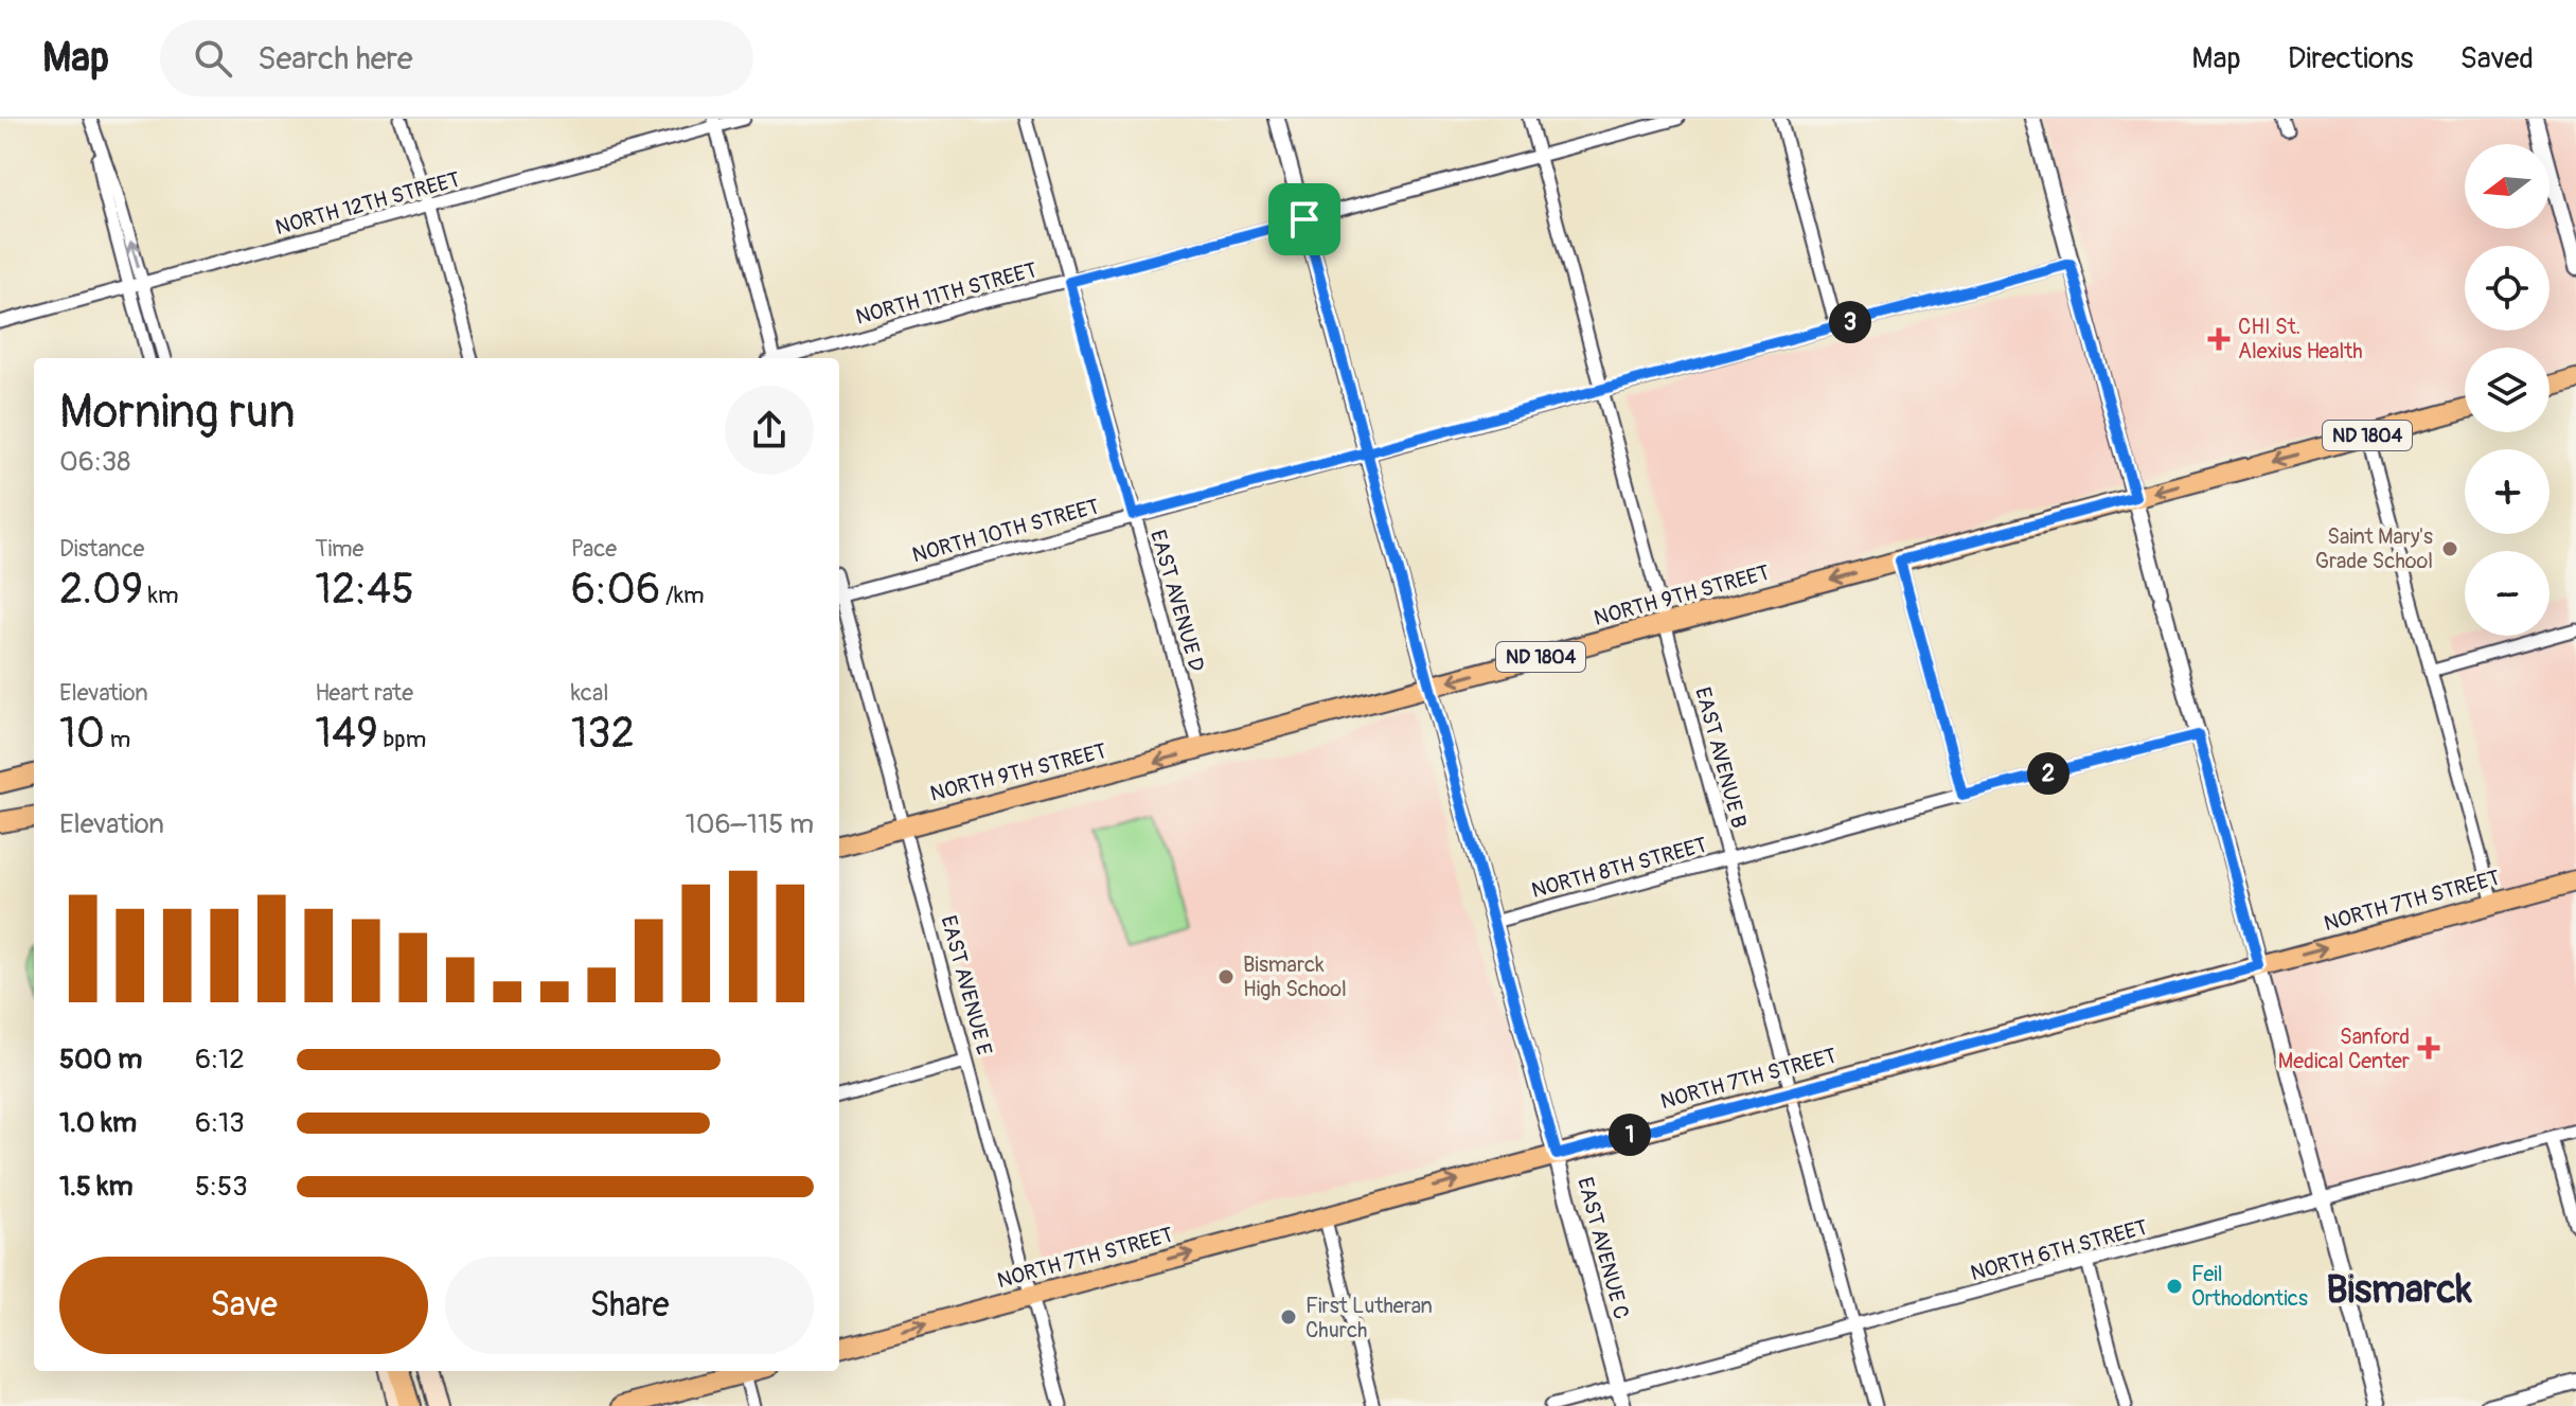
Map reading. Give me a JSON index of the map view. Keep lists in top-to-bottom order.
{
  "streets": {
    "main road": ["ND 1804", "NORTH 9TH STREET", "NORTH 7TH STREET"],
    "street": [
      "NORTH 12TH STREET",
      "NORTH 11TH STREET",
      "NORTH 10TH STREET",
      "EAST AVENUE D",
      "EAST AVENUE B",
      "NORTH 8TH STREET",
      "EAST AVENUE E",
      "EAST AVENUE C",
      "NORTH 6TH STREET"
    ]
  },
  "crossings": [
    ["NORTH 11TH STREET", "EAST AVENUE D"],
    ["NORTH 11TH STREET", "EAST AVENUE B"],
    ["NORTH 11TH STREET", "EAST AVENUE C"],
    ["NORTH 10TH STREET", "EAST AVENUE D"],
    ["NORTH 10TH STREET", "EAST AVENUE B"],
    ["NORTH 10TH STREET", "EAST AVENUE C"],
    ["NORTH 9TH STREET", "EAST AVENUE D"],
    ["NORTH 9TH STREET", "EAST AVENUE B"],
    ["NORTH 9TH STREET", "EAST AVENUE E"],
    ["NORTH 9TH STREET", "EAST AVENUE C"],
    ["EAST AVENUE B", "NORTH 8TH STREET"],
    ["EAST AVENUE B", "NORTH 7TH STREET"],
    ["EAST AVENUE B", "NORTH 6TH STREET"],
    ["NORTH 8TH STREET", "EAST AVENUE C"],
    ["NORTH 7TH STREET", "EAST AVENUE E"],
    ["NORTH 7TH STREET", "EAST AVENUE C"],
    ["EAST AVENUE C", "NORTH 6TH STREET"]
  ],
  "one_way": ["NORTH 9TH STREET", "NORTH 7TH STREET"],
  "districts": ["Bismarck"],
  "places": {
    "health": ["CHI St. Alexius Health", "Sanford Medical Center"],
    "other": [
      "Saint Mary's Grade School",
      "Bismarck High School",
      "Feil Orthodontics",
      "First Lutheran Church"
    ]
  },
  "north": "left",
  "page": {
    "header": "Map",
    "search": "Search here",
    "nav": ["Map", "Directions", "Saved"],
    "map_buttons": ["+", "−"],
    "pins": ["3", "2", "1"],
    "heading": ["Morning run", "06:38"],
    "stats": [
      ["Distance", "2.09 km"],
      ["Time", "12:45"],
      ["Pace", "6:06 /km"],
      ["Elevation", "10 m"],
      ["Heart rate", "149 bpm"],
      ["kcal", "132"]
    ],
    "chart": ["Elevation", "106–115 m"],
    "list": [
      {
        "name": "500 m",
        "note": "6:12"
      },
      {
        "name": "1.0 km",
        "note": "6:13"
      },
      {
        "name": "1.5 km",
        "note": "5:53"
      }
    ],
    "buttons": ["Save", "Share"]
  }
}
